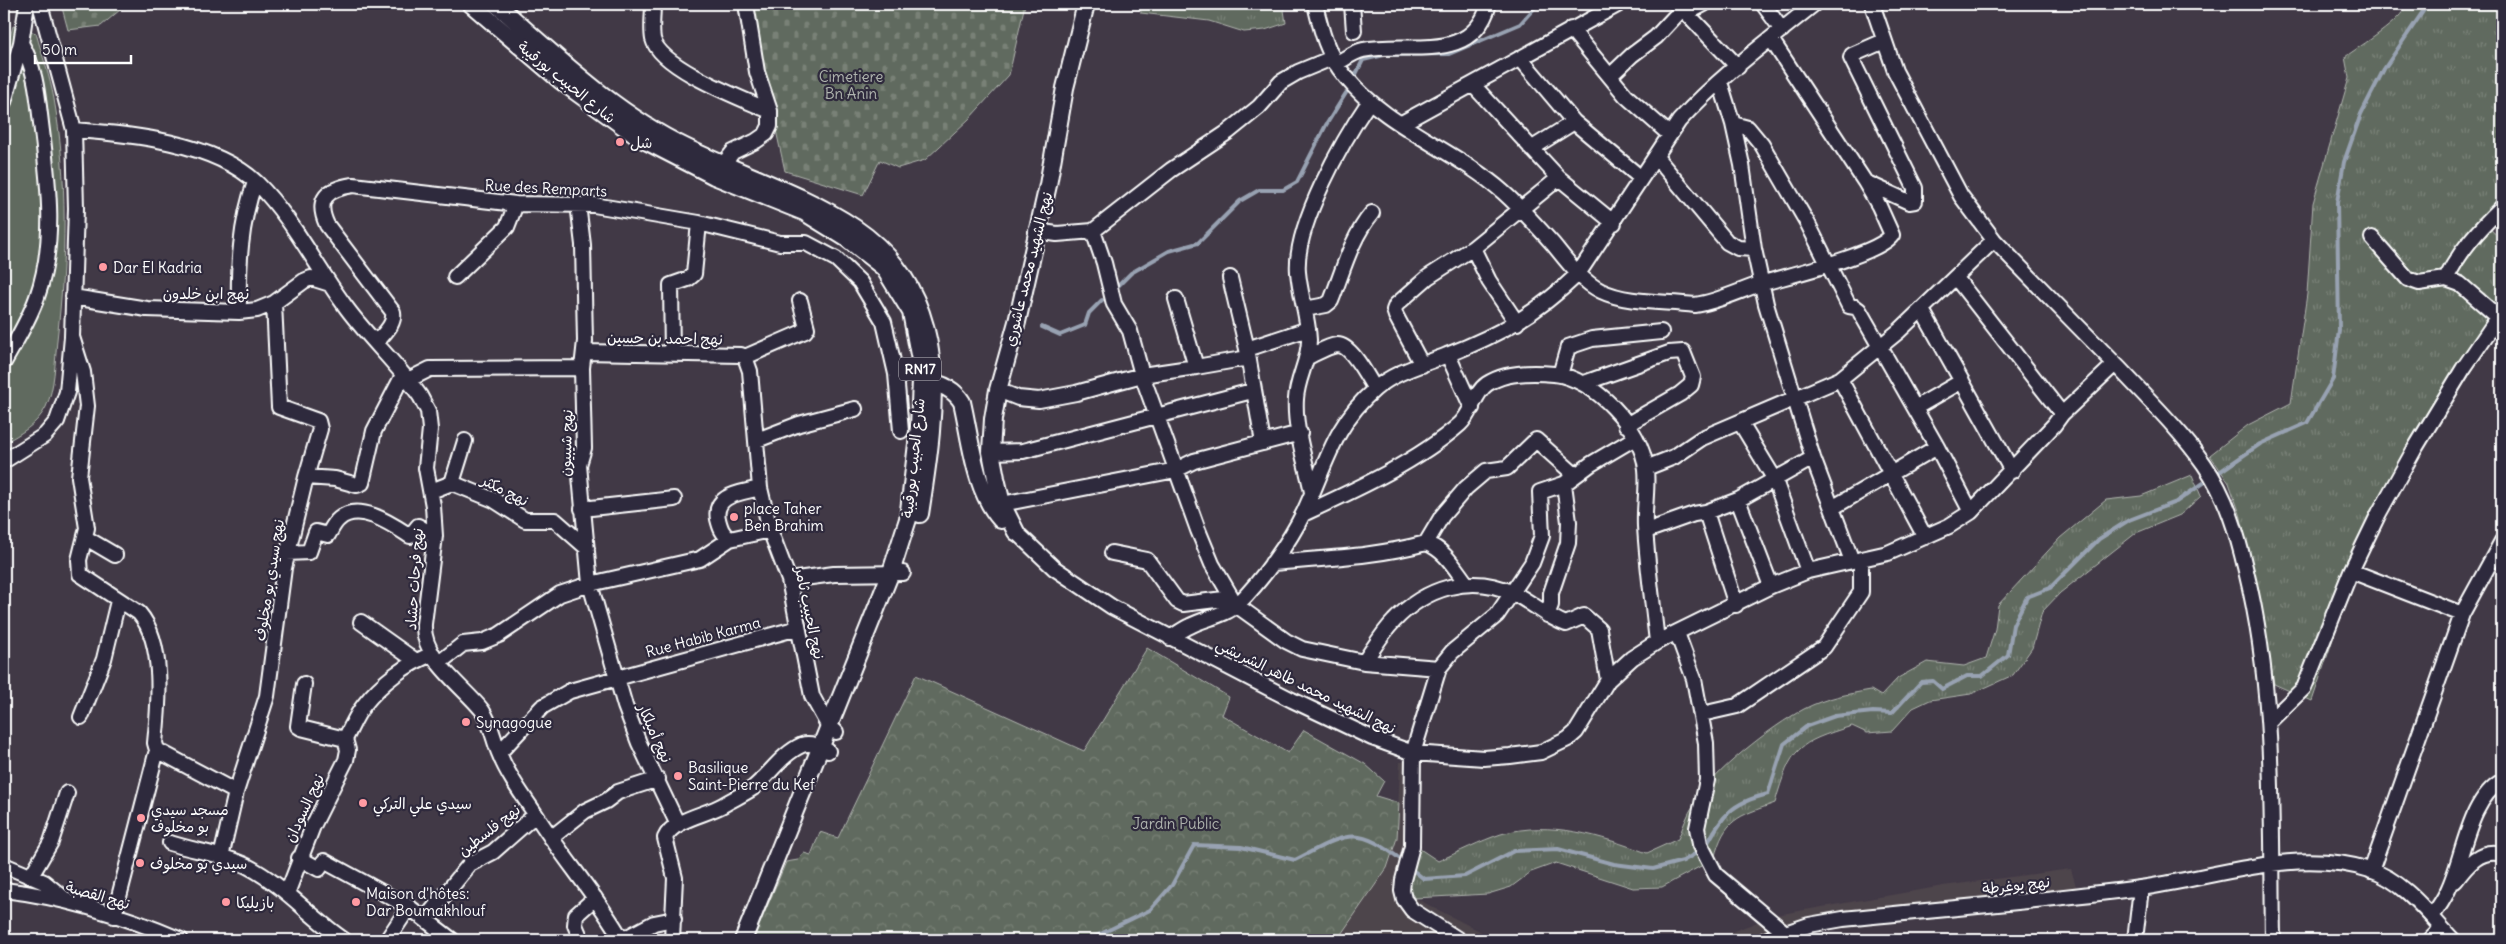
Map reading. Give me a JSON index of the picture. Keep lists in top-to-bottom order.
{
  "streets": {
    "main road": ["شارع الحبيب بورقيبة", "نهج الشهيد محمد عاشوري", "RN17"],
    "street": [
      "Rue des Remparts",
      "نهج ابن خلدون",
      "نهج احمد بن حسين",
      "نهج شيبيون",
      "نهج مكثر",
      "نهج فرحات حشاد",
      "نهج سيدي بو مخلوف",
      "نهج الحبيب ثامر",
      "Rue Habib Karma",
      "نهج الشهيد محمد طاهر الشريشي",
      "نهج أميلكار",
      "نهج السودان",
      "نهج فلسطين",
      "نهج يوغرطة",
      "نهج القصبة"
    ]
  },
  "crossings": [
    ["شارع الحبيب بورقيبة", "نهج الحبيب ثامر"],
    ["Rue des Remparts", "نهج شيبيون"],
    ["Rue des Remparts", "نهج فرحات حشاد"],
    ["نهج الشهيد محمد عاشوري", "نهج الشهيد محمد طاهر الشريشي"],
    ["نهج ابن خلدون", "نهج فرحات حشاد"],
    ["نهج ابن خلدون", "نهج سيدي بو مخلوف"],
    ["نهج احمد بن حسين", "نهج شيبيون"],
    ["نهج احمد بن حسين", "نهج الحبيب ثامر"],
    ["نهج شيبيون", "نهج مكثر"],
    ["نهج شيبيون", "Rue Habib Karma"],
    ["نهج شيبيون", "نهج أميلكار"],
    ["نهج فرحات حشاد", "Rue Habib Karma"],
    ["نهج فرحات حشاد", "نهج فلسطين"],
    ["نهج الحبيب ثامر", "Rue Habib Karma"],
    ["Rue Habib Karma", "نهج أميلكار"]
  ],
  "parks": ["Cimetiere Bn Anin", "Jardin Public"],
  "places": [
    "شل",
    "Dar El Kadria",
    "place Taher Ben Brahim",
    "Synagogue",
    "Basilique Saint-Pierre du Kef",
    "سيدي علي التركي",
    "مسجد سيدي بو مخلوف",
    "سيدي بو مخلوف",
    "بازيليكا",
    "Maison d'hôtes: Dar Boumakhlouf"
  ],
  "scale_bar": "50 m"
}
